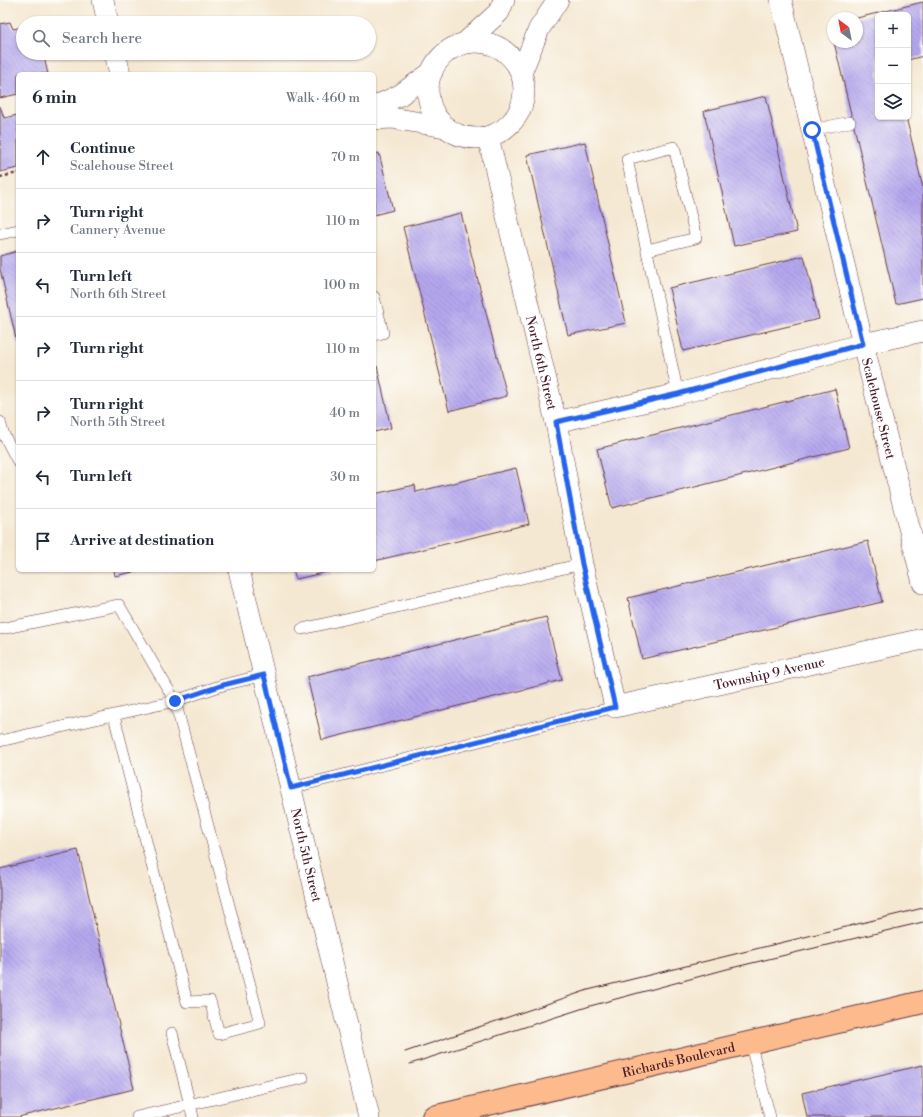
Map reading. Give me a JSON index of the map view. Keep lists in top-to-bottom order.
{
  "streets": {
    "main road": ["Richards Boulevard"],
    "street": [
      "North 6th Street",
      "Scalehouse Street",
      "Township 9 Avenue",
      "North 5th Street"
    ]
  },
  "crossings": [
    ["North 6th Street", "Township 9 Avenue"]
  ],
  "north": "top left",
  "page": {
    "map_buttons": ["+", "−"],
    "search": "Search here",
    "heading": ["6 min", "Walk · 460 m"],
    "list": [
      ["Continue", "Scalehouse Street", "70 m"],
      ["Turn right", "Cannery Avenue", "110 m"],
      ["Turn left", "North 6th Street", "100 m"],
      ["Turn right", "110 m"],
      ["Turn right", "North 5th Street", "40 m"],
      ["Turn left", "30 m"],
      "Arrive at destination"
    ]
  }
}
